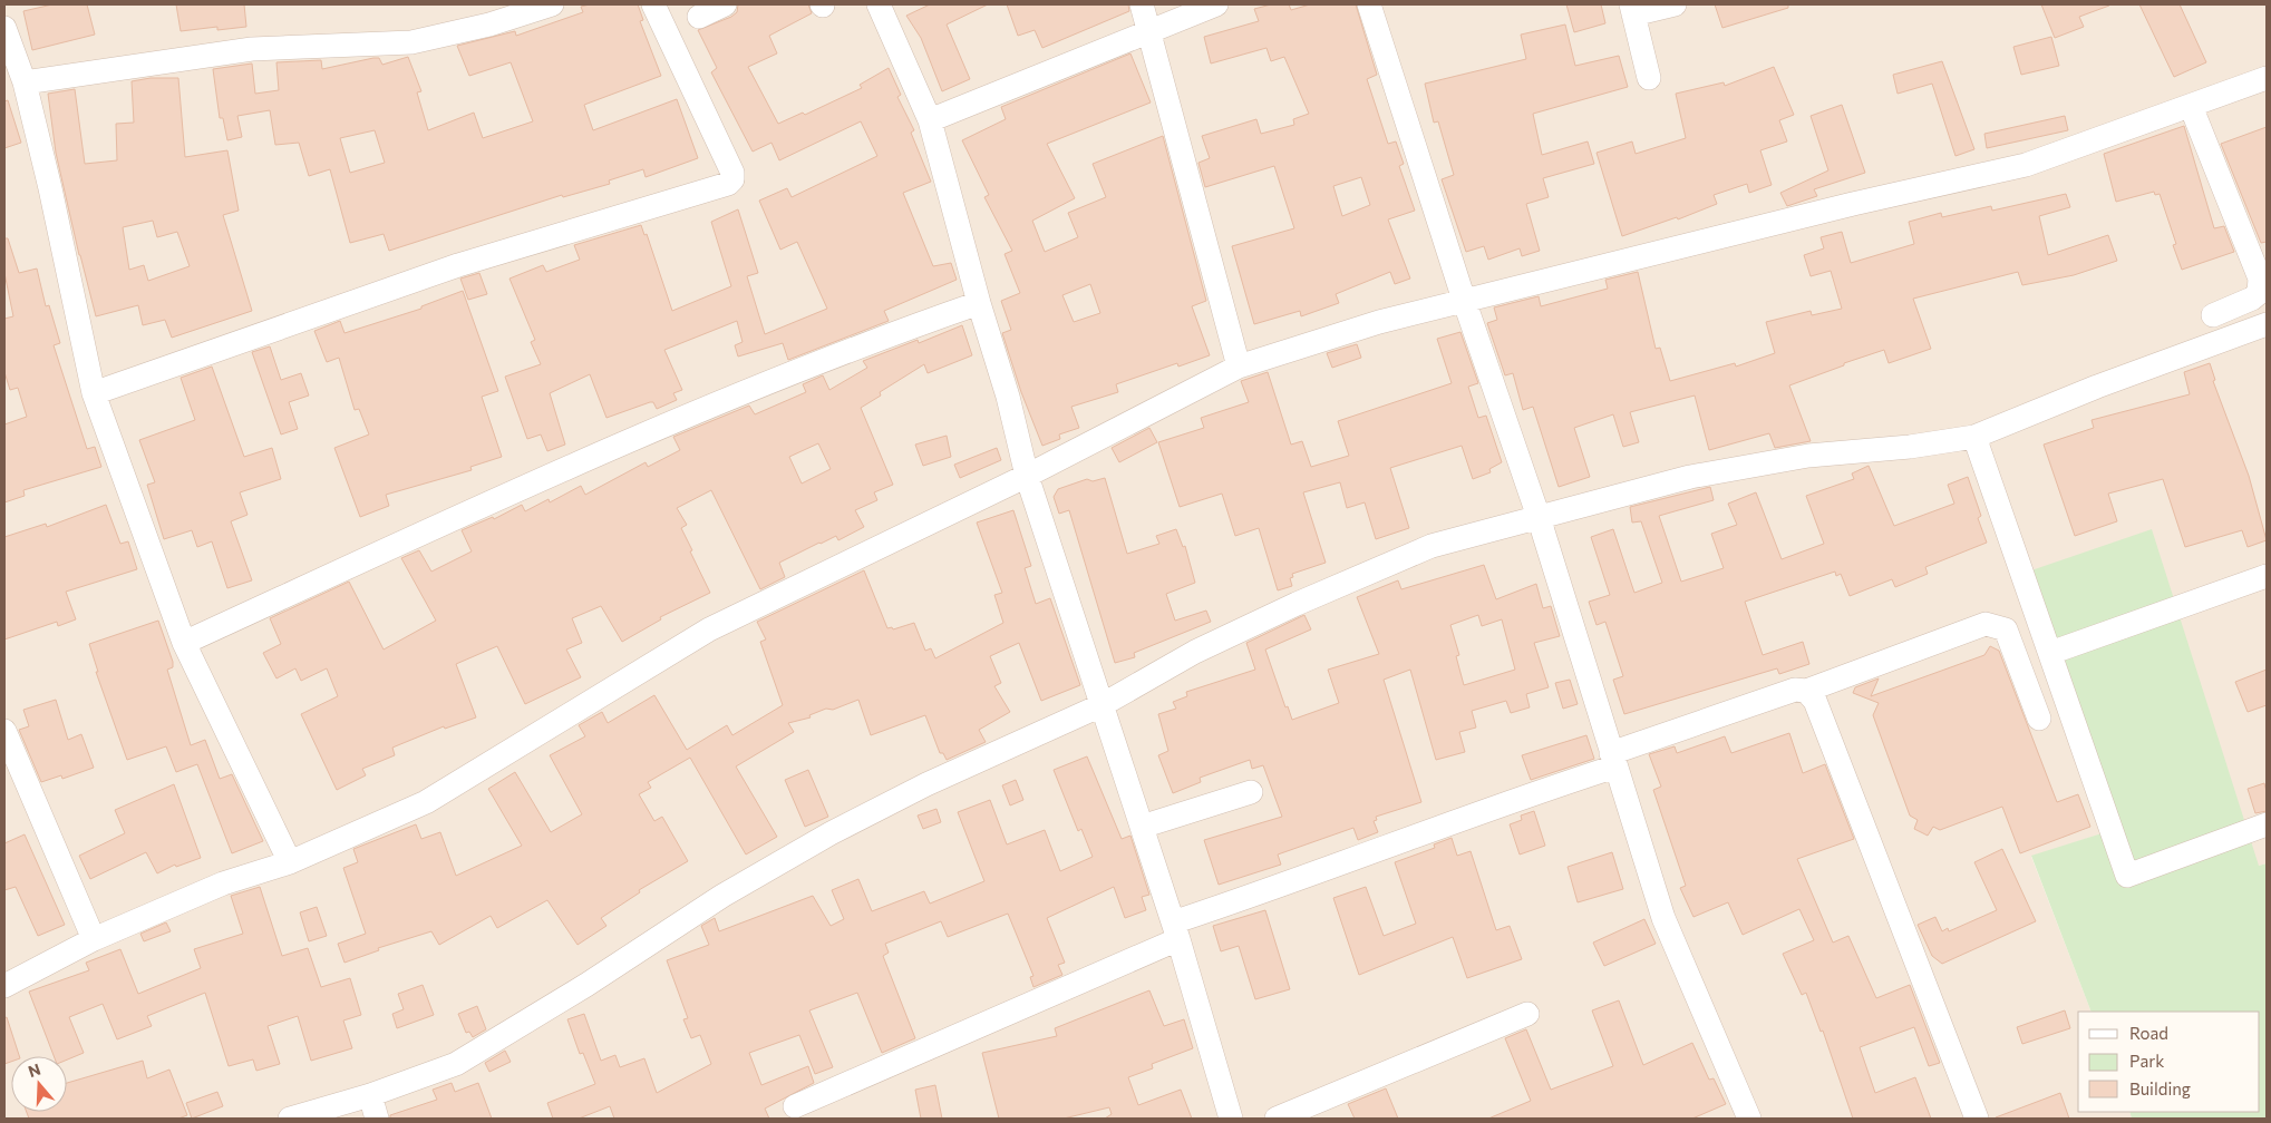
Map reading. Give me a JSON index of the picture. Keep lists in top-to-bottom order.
{
  "legend": ["Road", "Park", "Building"],
  "north": "top"
}
